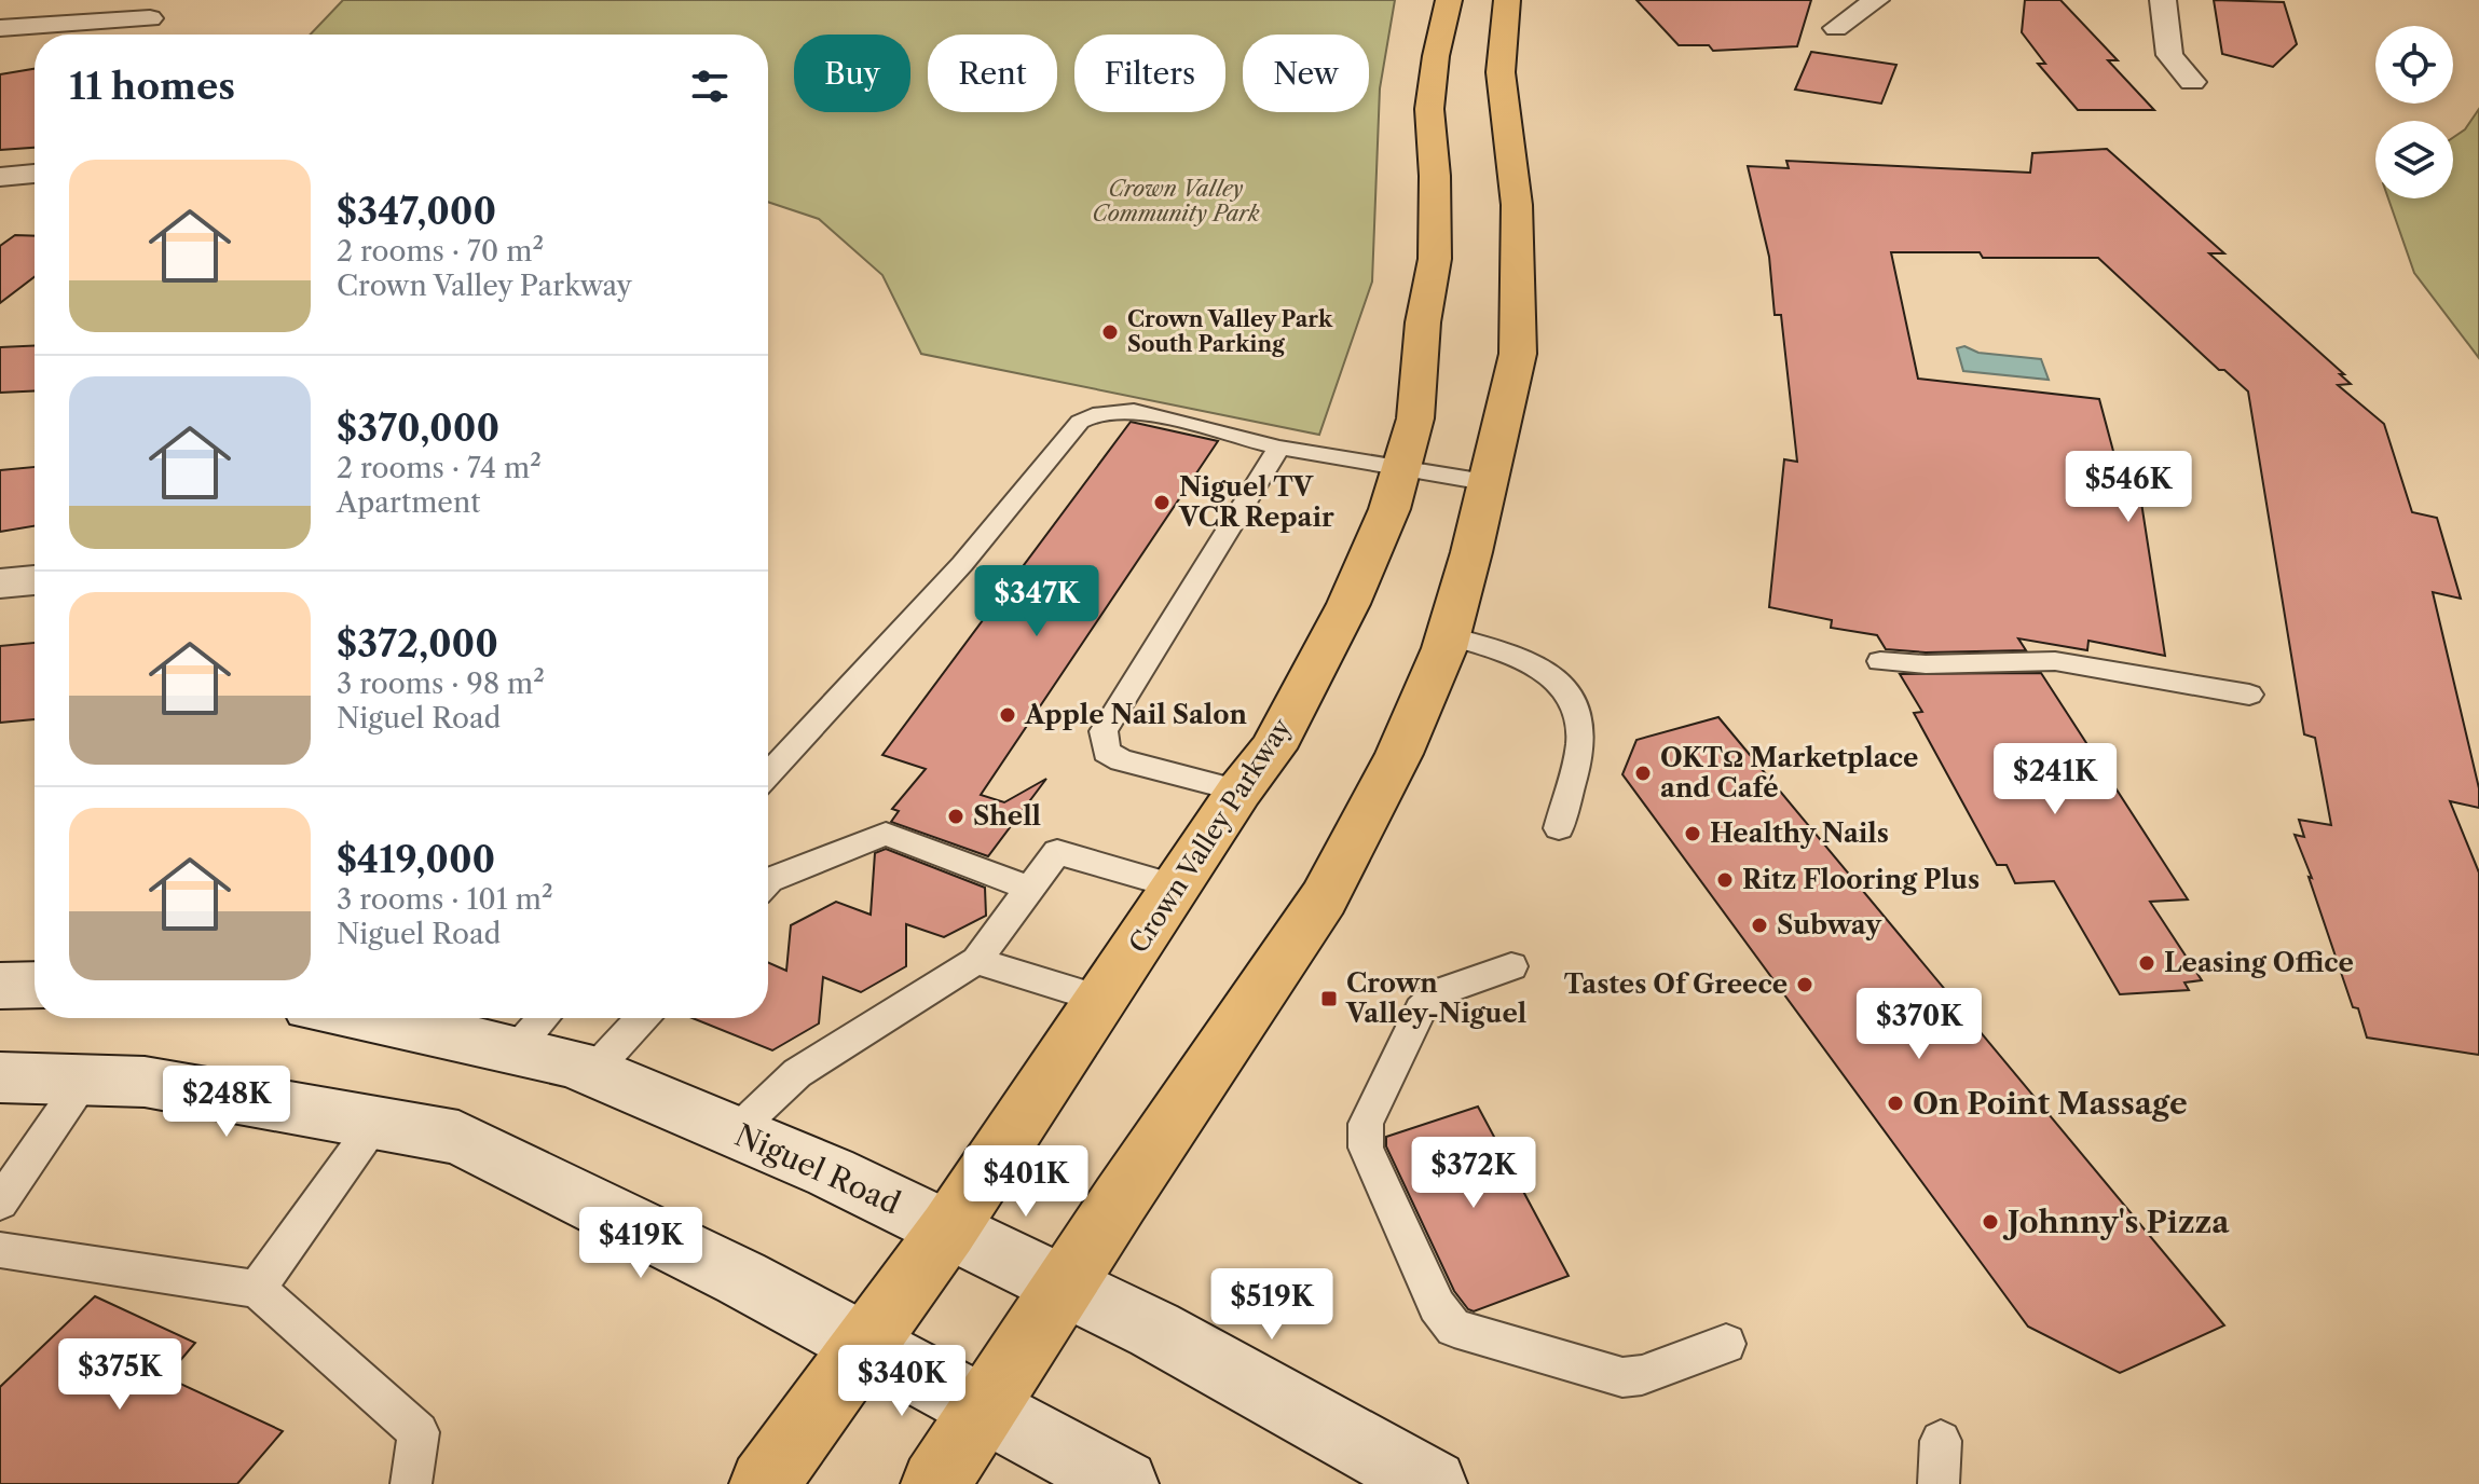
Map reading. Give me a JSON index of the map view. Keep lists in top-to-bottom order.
{
  "streets": {
    "main road": ["Crown Valley Parkway", "Niguel Road"]
  },
  "crossings": [
    ["Crown Valley Parkway", "Niguel Road"]
  ],
  "parks": ["Crown Valley Community Park"],
  "places": {
    "other": [
      "Crown Valley Park South Parking",
      "Niguel TV VCR Repair",
      "Apple Nail Salon",
      "OKTΩ Marketplace and Café",
      "Shell",
      "Healthy Nails",
      "Ritz Flooring Plus",
      "Subway",
      "Leasing Office",
      "Tastes Of Greece",
      "On Point Massage",
      "Johnny's Pizza"
    ],
    "transit": ["Crown Valley-Niguel"]
  },
  "page": {
    "chip": [
      "Buy",
      "Rent",
      "Filters",
      "New"
    ],
    "heading": "11 homes",
    "list": [
      {
        "name": "$347,000",
        "note": "2 rooms · 70 m² · Crown Valley Parkway"
      },
      {
        "name": "$370,000",
        "note": "2 rooms · 74 m² · Apartment"
      },
      {
        "name": "$372,000",
        "note": "3 rooms · 98 m² · Niguel Road"
      },
      {
        "name": "$419,000",
        "note": "3 rooms · 101 m² · Niguel Road"
      }
    ],
    "price": [
      "$546K",
      "$347K",
      "$241K",
      "$370K",
      "$248K",
      "$372K",
      "$401K",
      "$419K",
      "$519K",
      "$375K",
      "$340K"
    ]
  }
}
